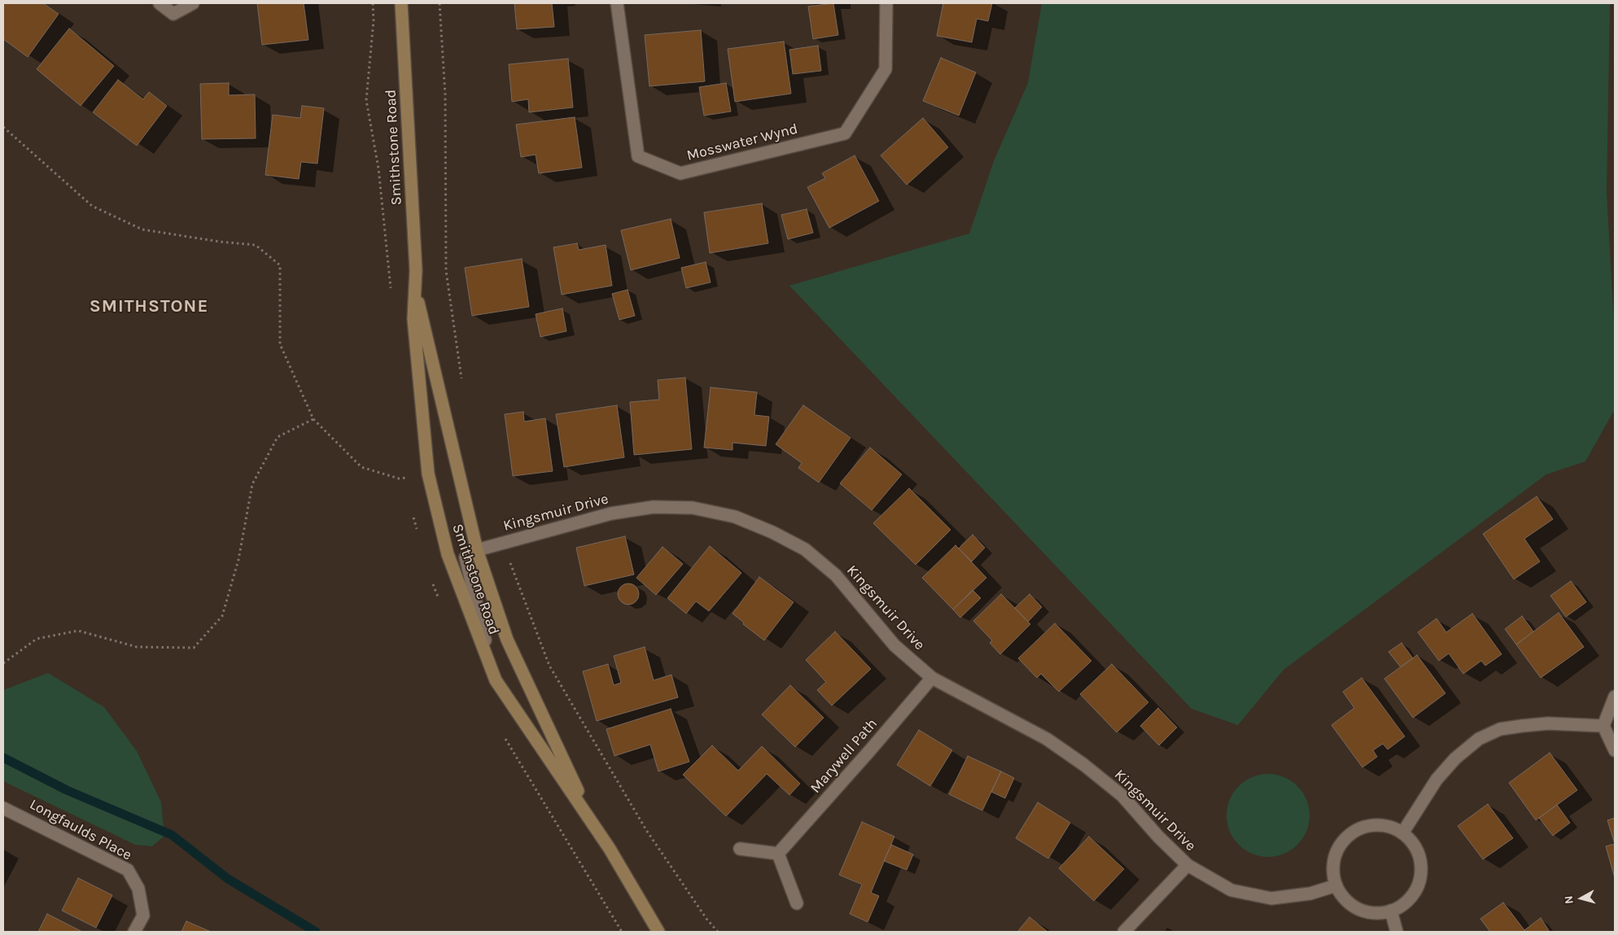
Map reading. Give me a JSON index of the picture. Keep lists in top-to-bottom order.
{
  "streets": {
    "street": [
      "Mosswater Wynd",
      "Smithstone Road",
      "Kingsmuir Drive",
      "Marywell Path",
      "Longfaulds Place"
    ]
  },
  "crossings": [
    ["Smithstone Road", "Kingsmuir Drive"],
    ["Kingsmuir Drive", "Marywell Path"]
  ],
  "districts": ["SMITHSTONE"],
  "north": "left"
}
